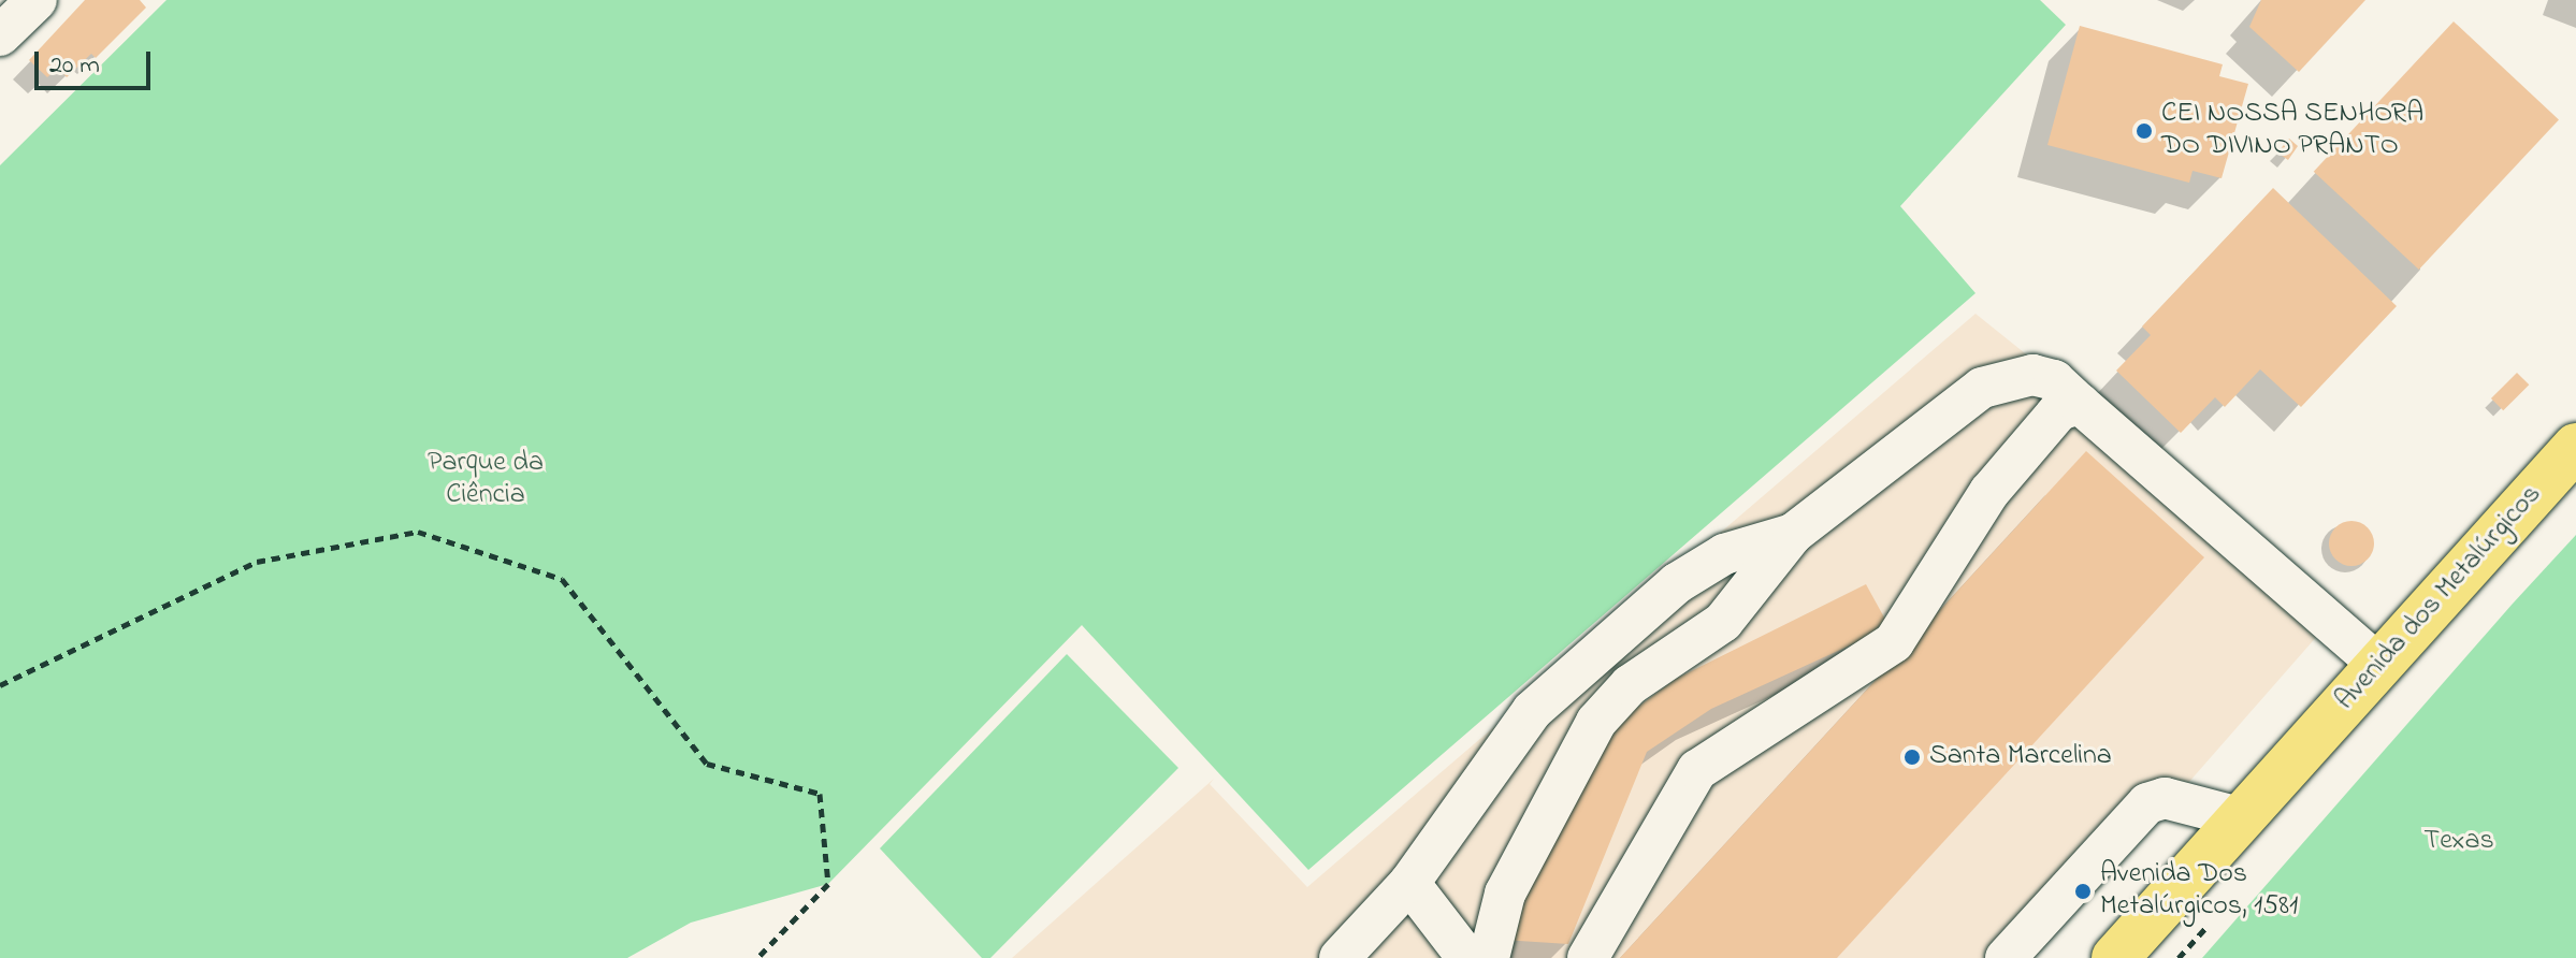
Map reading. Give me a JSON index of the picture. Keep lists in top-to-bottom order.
{
  "streets": {
    "main road": ["Avenida dos Metalúrgicos"]
  },
  "parks": ["Parque da Ciência", "Texas"],
  "places": ["CEI NOSSA SENHORA DO DIVINO PRANTO", "Santa Marcelina", "Avenida Dos Metalúrgicos, 1581"],
  "scale_bar": "20 m"
}
